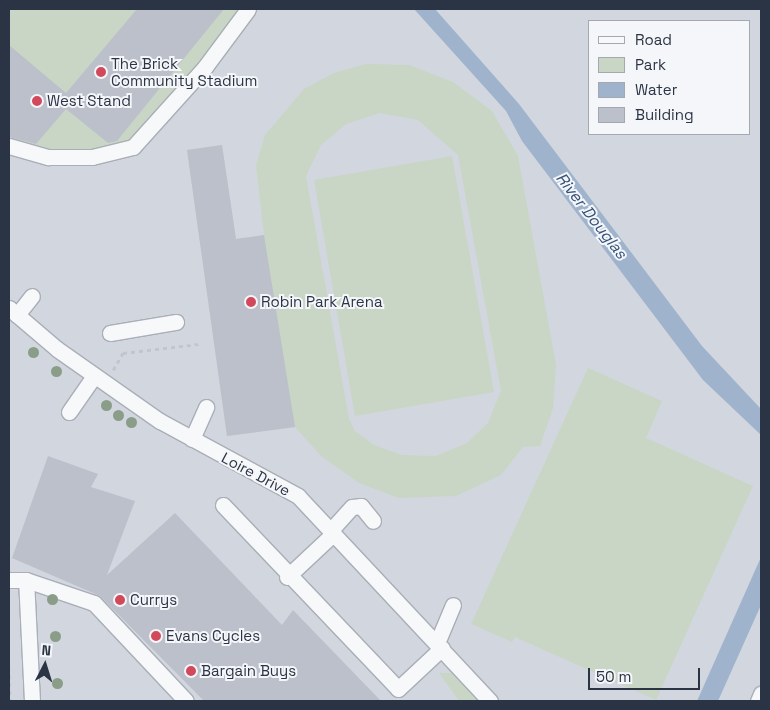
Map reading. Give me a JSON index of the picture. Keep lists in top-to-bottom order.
{
  "streets": {
    "street": ["Loire Drive"]
  },
  "water": ["River Douglas"],
  "places": [
    "The Brick Community Stadium",
    "West Stand",
    "Robin Park Arena",
    "Currys",
    "Evans Cycles",
    "Bargain Buys"
  ],
  "legend": [
    "Road",
    "Park",
    "Water",
    "Building"
  ],
  "scale_bar": "50 m",
  "north": "top"
}
